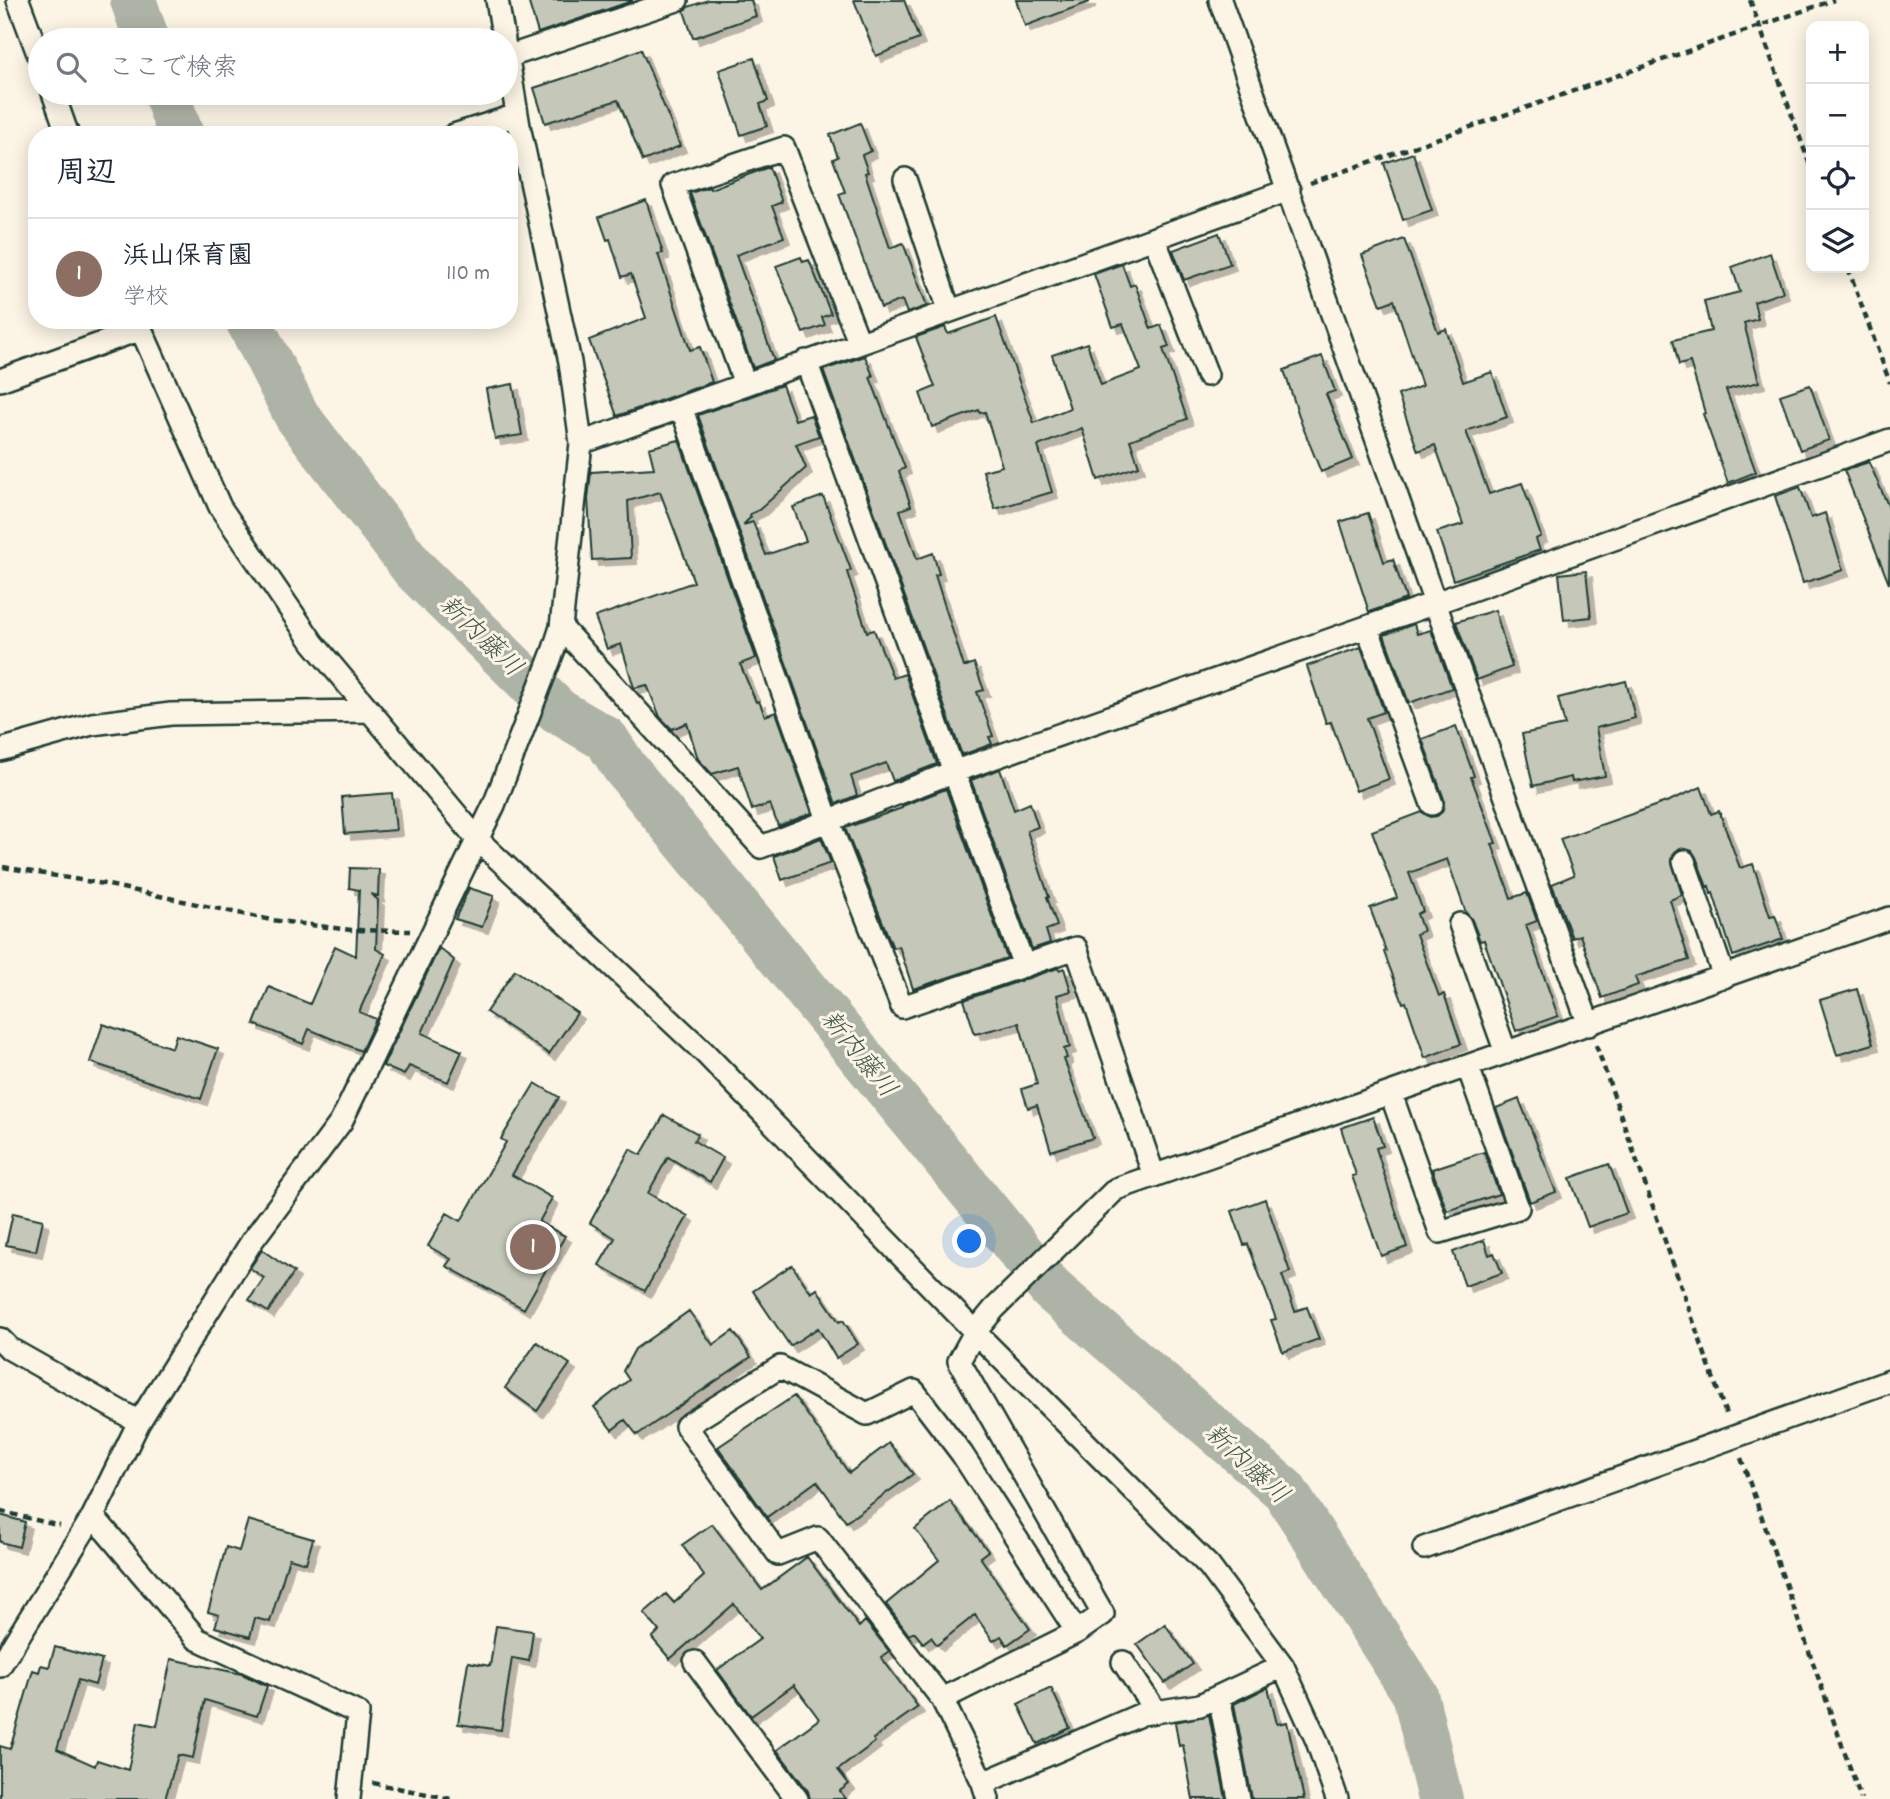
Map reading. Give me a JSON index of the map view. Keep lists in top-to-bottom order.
{
  "water": ["新内藤川"],
  "page": {
    "map_buttons": ["+", "−"],
    "search": "ここで検索",
    "heading": "周辺",
    "list": [
      {
        "mark": "1",
        "name": "浜山保育園",
        "note": "学校",
        "value": "110 m"
      }
    ],
    "pins": "1"
  }
}
